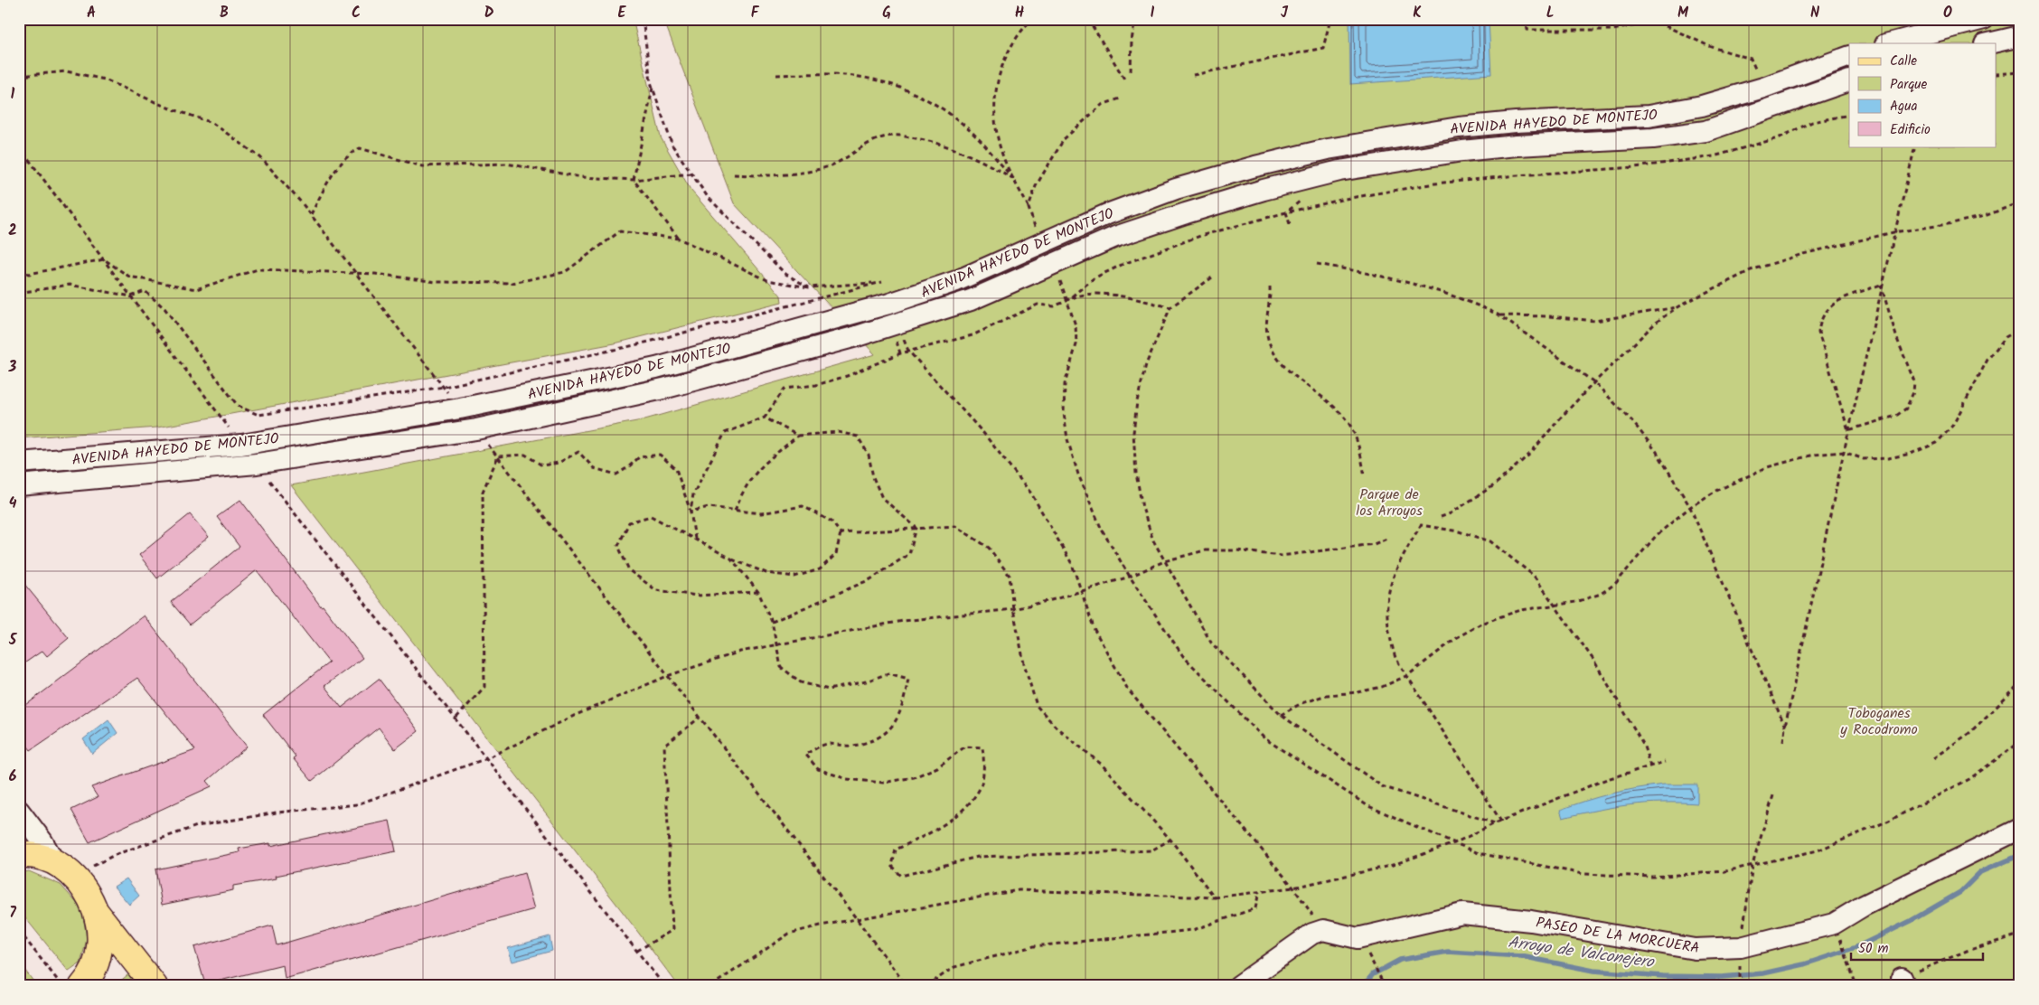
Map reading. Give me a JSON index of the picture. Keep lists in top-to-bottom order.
{
  "streets": {
    "street": ["AVENIDA HAYEDO DE MONTEJO", "PASEO DE LA MORCUERA"]
  },
  "water": ["Arroyo de Valconejero"],
  "parks": ["Parque de los Arroyos", "Toboganes y Rocodromo"],
  "legend": [
    "Calle",
    "Parque",
    "Agua",
    "Edificio"
  ],
  "scale_bar": "50 m",
  "grid": {
    "columns": [
      "A",
      "B",
      "C",
      "D",
      "E",
      "F",
      "G",
      "H",
      "I",
      "J",
      "K",
      "L",
      "M",
      "N",
      "O"
    ],
    "rows": [
      "1",
      "2",
      "3",
      "4",
      "5",
      "6",
      "7"
    ]
  }
}
